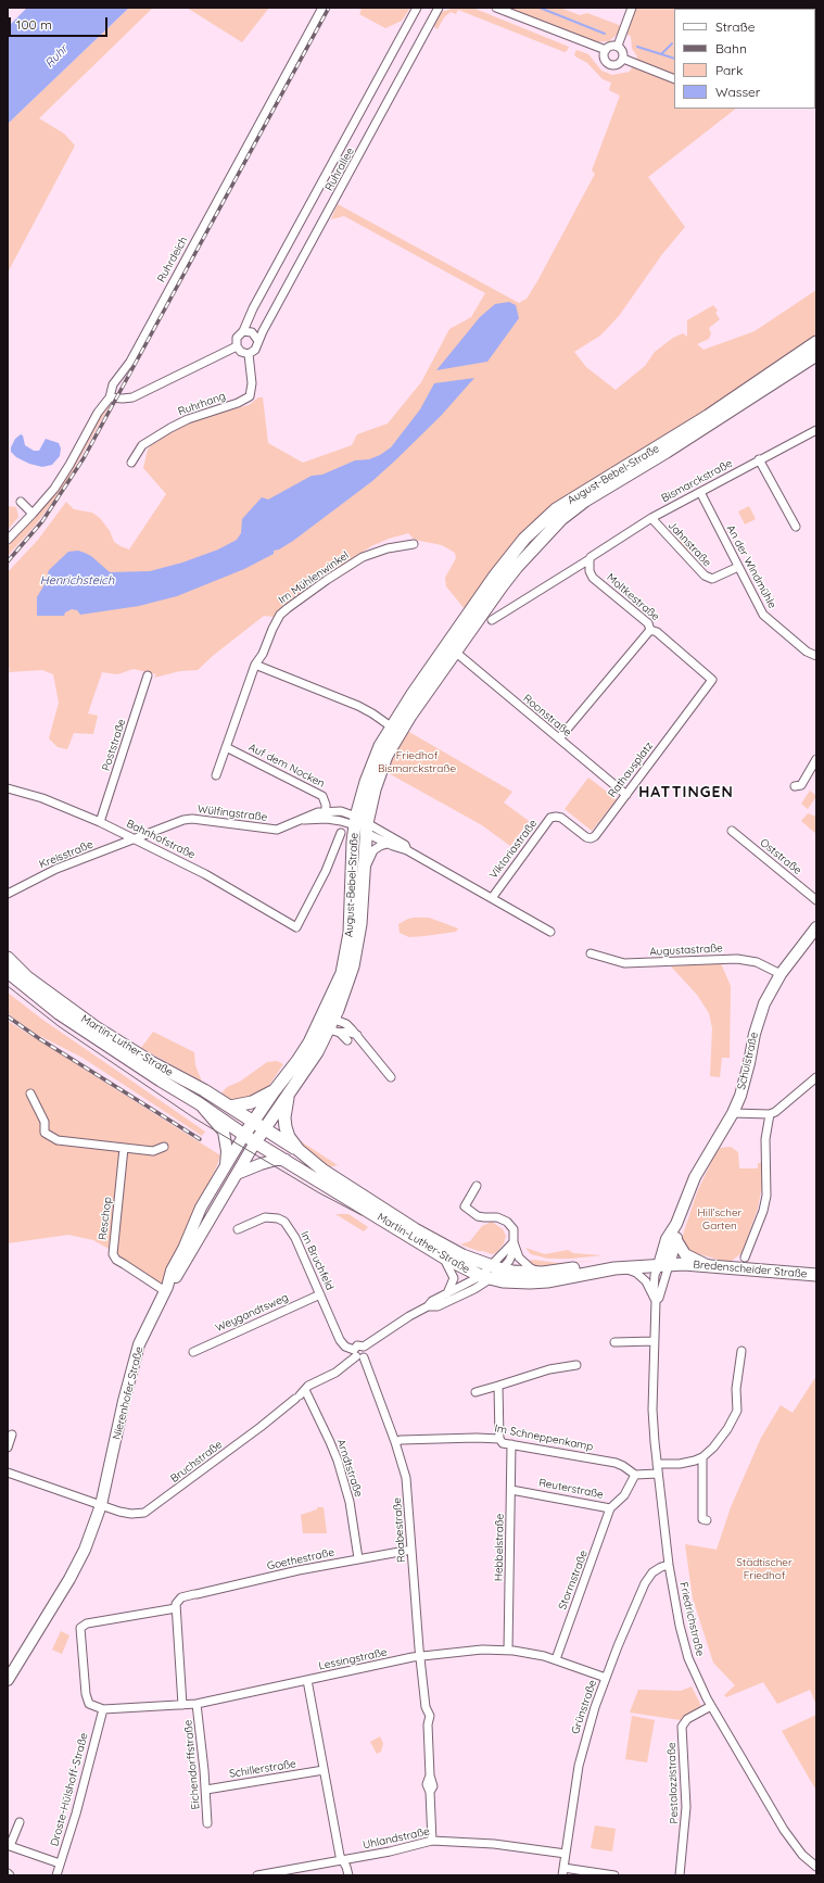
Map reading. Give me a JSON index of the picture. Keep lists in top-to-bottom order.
{
  "streets": {
    "main road": [
      "August-Bebel-Straße",
      "Martin-Luther-Straße",
      "Schulstraße",
      "Bredenscheider Straße",
      "Nierenhofer Straße"
    ],
    "street": [
      "Ruhrallee",
      "Ruhrdeich",
      "Ruhrhang",
      "Bismarckstraße",
      "Jahnstraße",
      "An der Windmühle",
      "Im Mühlenwinkel",
      "Moltkestraße",
      "Roonstraße",
      "Poststraße",
      "Auf dem Nocken",
      "Rathausplatz",
      "Wülfingstraße",
      "Bahnhofstraße",
      "Viktoriastraße",
      "Kreisstraße",
      "Oststraße",
      "Augustastraße",
      "Reschop",
      "Im Bruchfeld",
      "Weygandtsweg",
      "Im Schneppenkamp",
      "Bruchstraße",
      "Arndtstraße",
      "Reuterstraße",
      "Raabestraße",
      "Hebbelstraße",
      "Goethestraße",
      "Stormstraße",
      "Friedrichstraße",
      "Lessingstraße",
      "Grünstraße",
      "Eichendorffstraße",
      "Schillerstraße",
      "Pestalozzistraße",
      "Droste-Hülshoff-Straße",
      "Uhlandstraße"
    ]
  },
  "crossings": [
    ["Ruhrallee", "Ruhrhang"],
    ["August-Bebel-Straße", "Roonstraße"],
    ["August-Bebel-Straße", "Wülfingstraße"],
    ["August-Bebel-Straße", "Martin-Luther-Straße"],
    ["Bismarckstraße", "Jahnstraße"],
    ["Bismarckstraße", "An der Windmühle"],
    ["Bismarckstraße", "Moltkestraße"],
    ["Jahnstraße", "An der Windmühle"],
    ["Im Mühlenwinkel", "Auf dem Nocken"],
    ["Moltkestraße", "Rathausplatz"],
    ["Roonstraße", "Rathausplatz"],
    ["Poststraße", "Bahnhofstraße"],
    ["Auf dem Nocken", "Wülfingstraße"],
    ["Rathausplatz", "Viktoriastraße"],
    ["Wülfingstraße", "Bahnhofstraße"],
    ["Wülfingstraße", "Kreisstraße"],
    ["Bahnhofstraße", "Kreisstraße"],
    ["Augustastraße", "Schulstraße"],
    ["Martin-Luther-Straße", "Schulstraße"],
    ["Martin-Luther-Straße", "Bredenscheider Straße"],
    ["Martin-Luther-Straße", "Nierenhofer Straße"],
    ["Martin-Luther-Straße", "Friedrichstraße"],
    ["Schulstraße", "Bredenscheider Straße"],
    ["Schulstraße", "Friedrichstraße"],
    ["Reschop", "Nierenhofer Straße"],
    ["Im Bruchfeld", "Weygandtsweg"],
    ["Im Bruchfeld", "Bruchstraße"],
    ["Im Bruchfeld", "Raabestraße"],
    ["Bredenscheider Straße", "Friedrichstraße"],
    ["Nierenhofer Straße", "Bruchstraße"],
    ["Im Schneppenkamp", "Reuterstraße"],
    ["Im Schneppenkamp", "Raabestraße"],
    ["Im Schneppenkamp", "Hebbelstraße"],
    ["Bruchstraße", "Arndtstraße"],
    ["Bruchstraße", "Raabestraße"],
    ["Arndtstraße", "Goethestraße"],
    ["Reuterstraße", "Hebbelstraße"],
    ["Reuterstraße", "Stormstraße"],
    ["Raabestraße", "Goethestraße"],
    ["Raabestraße", "Lessingstraße"],
    ["Raabestraße", "Uhlandstraße"],
    ["Hebbelstraße", "Lessingstraße"],
    ["Stormstraße", "Lessingstraße"],
    ["Friedrichstraße", "Grünstraße"],
    ["Friedrichstraße", "Pestalozzistraße"],
    ["Lessingstraße", "Grünstraße"],
    ["Lessingstraße", "Eichendorffstraße"],
    ["Lessingstraße", "Droste-Hülshoff-Straße"],
    ["Grünstraße", "Uhlandstraße"],
    ["Eichendorffstraße", "Schillerstraße"]
  ],
  "districts": ["HATTINGEN"],
  "water": ["Ruhr", "Henrichsteich"],
  "parks": ["Friedhof Bismarckstraße", "Hill’scher Garten", "Städtischer Friedhof"],
  "legend": [
    "Straße",
    "Bahn",
    "Park",
    "Wasser"
  ],
  "scale_bar": "100 m"
}
